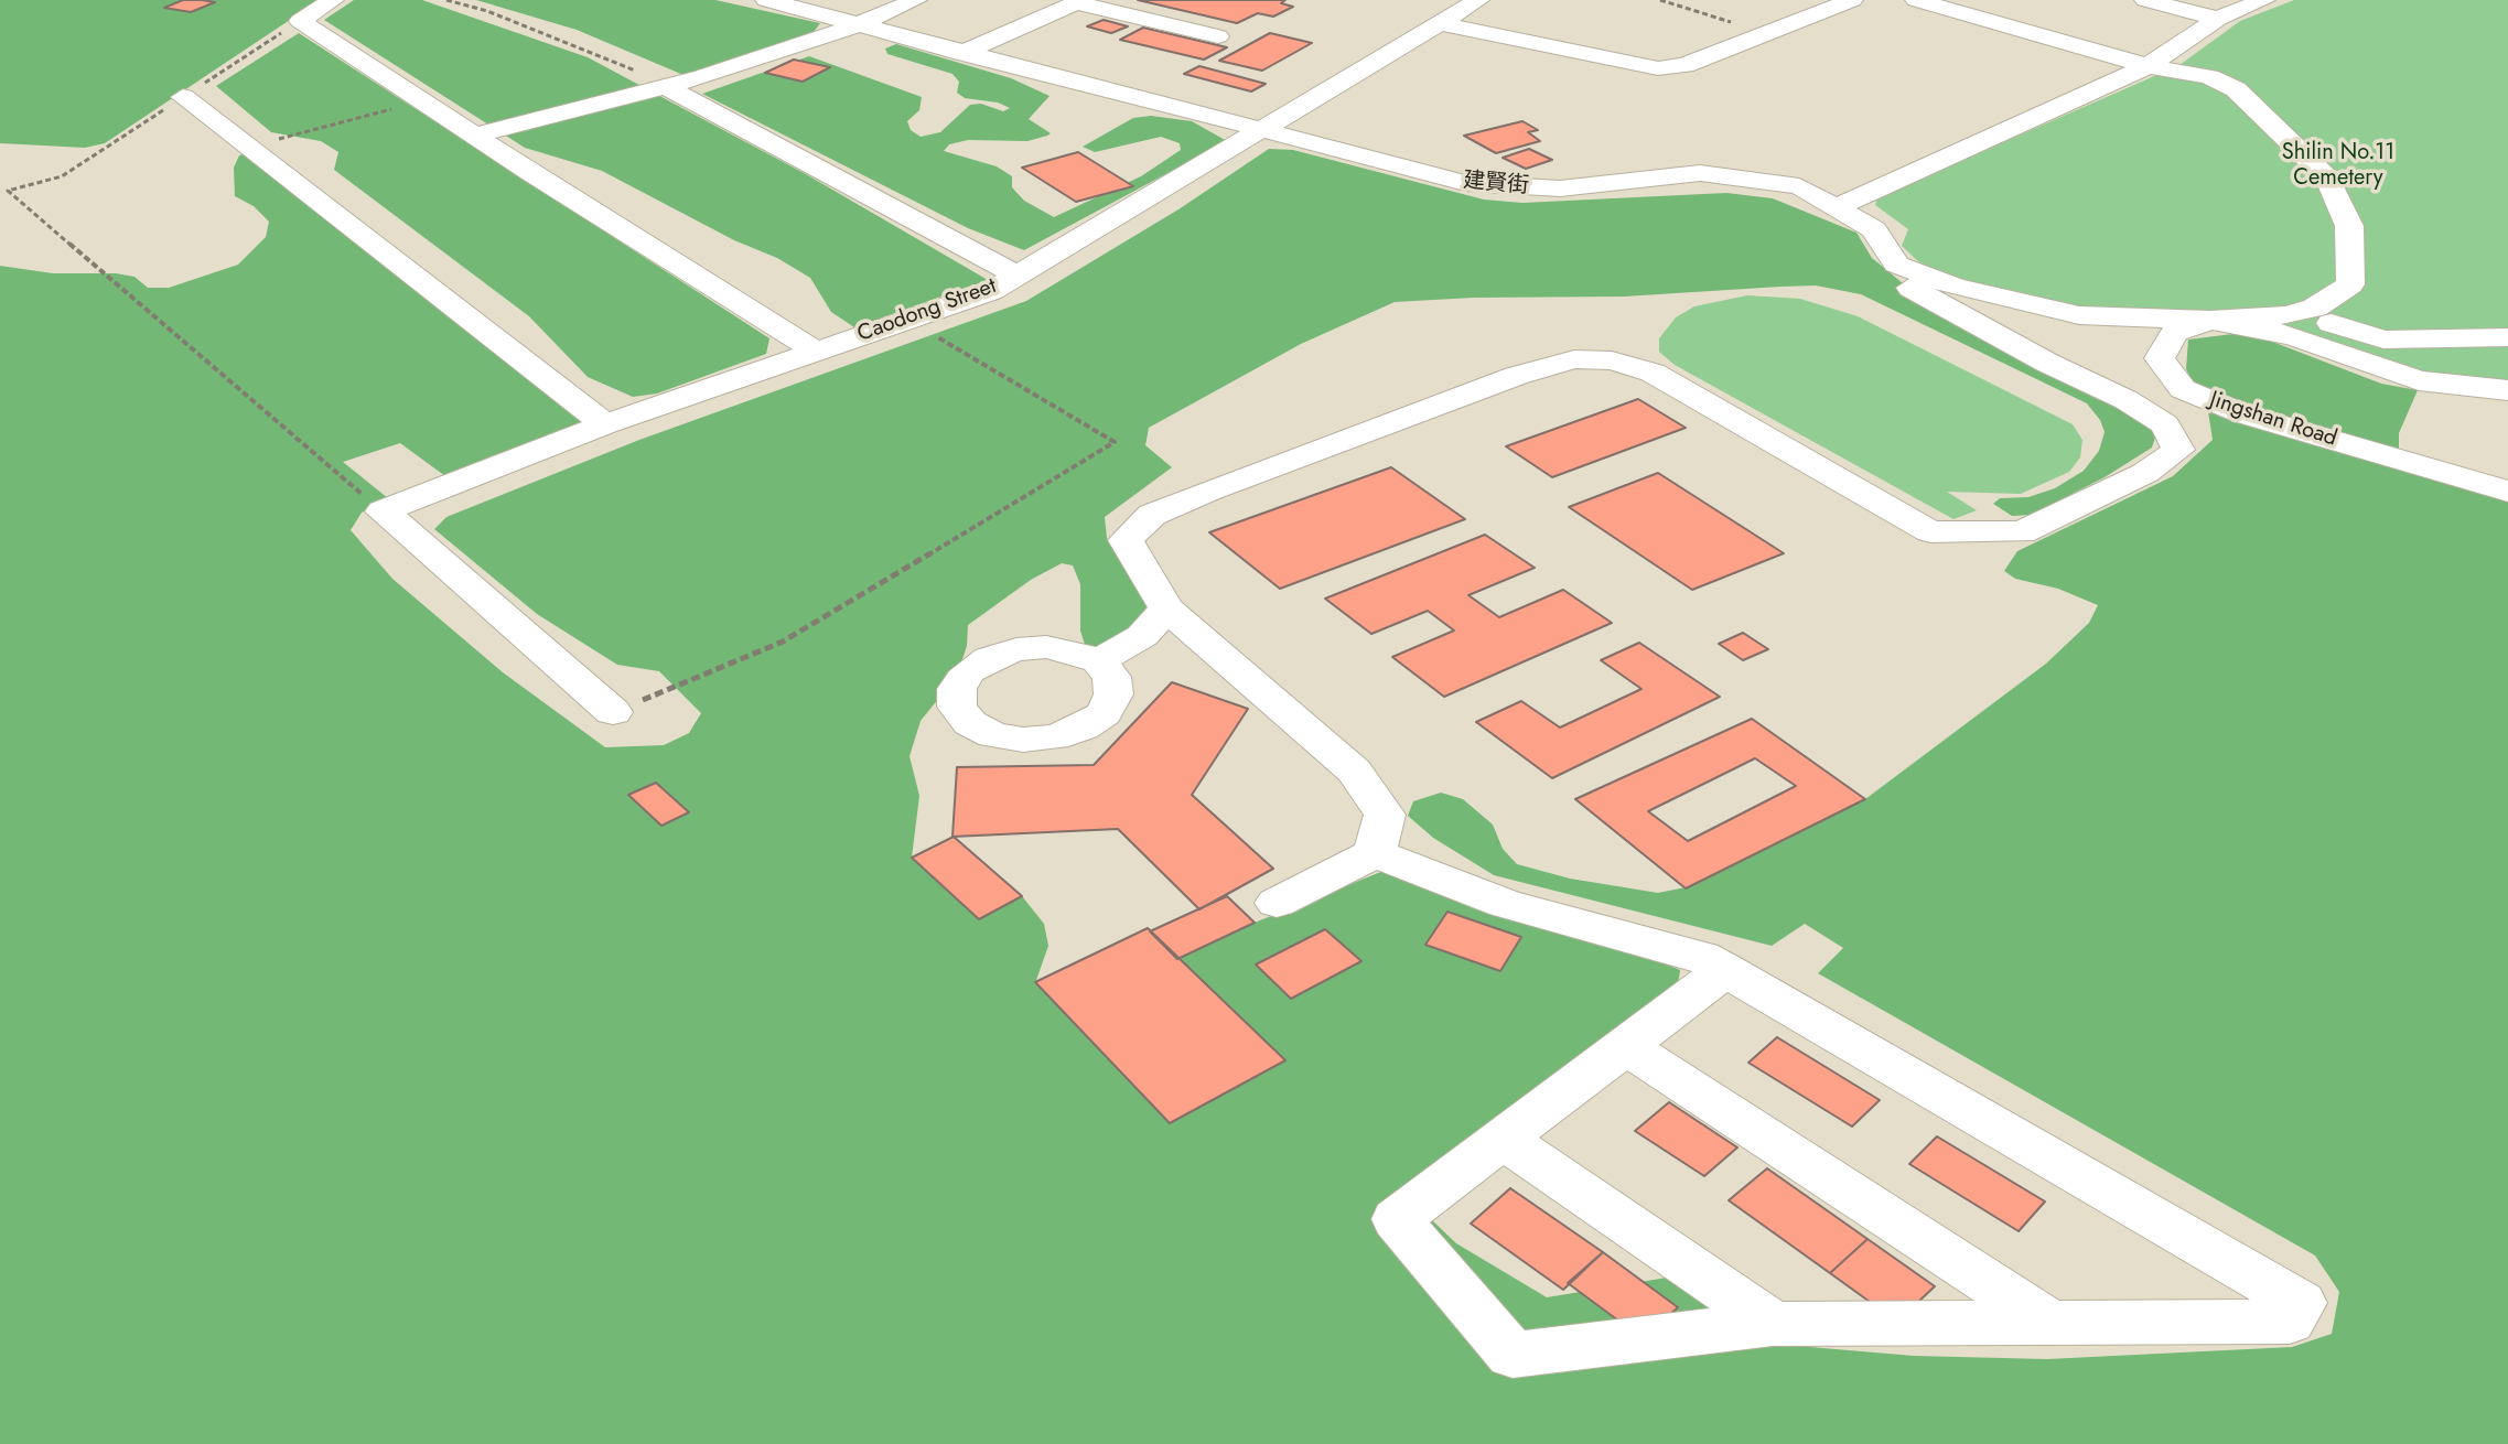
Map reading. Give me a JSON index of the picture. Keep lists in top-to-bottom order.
{
  "streets": {
    "street": ["建賢街", "Caodong Street", "Jingshan Road"]
  },
  "crossings": [
    ["建賢街", "Caodong Street"]
  ],
  "parks": ["Shilin No.11 Cemetery"]
}
